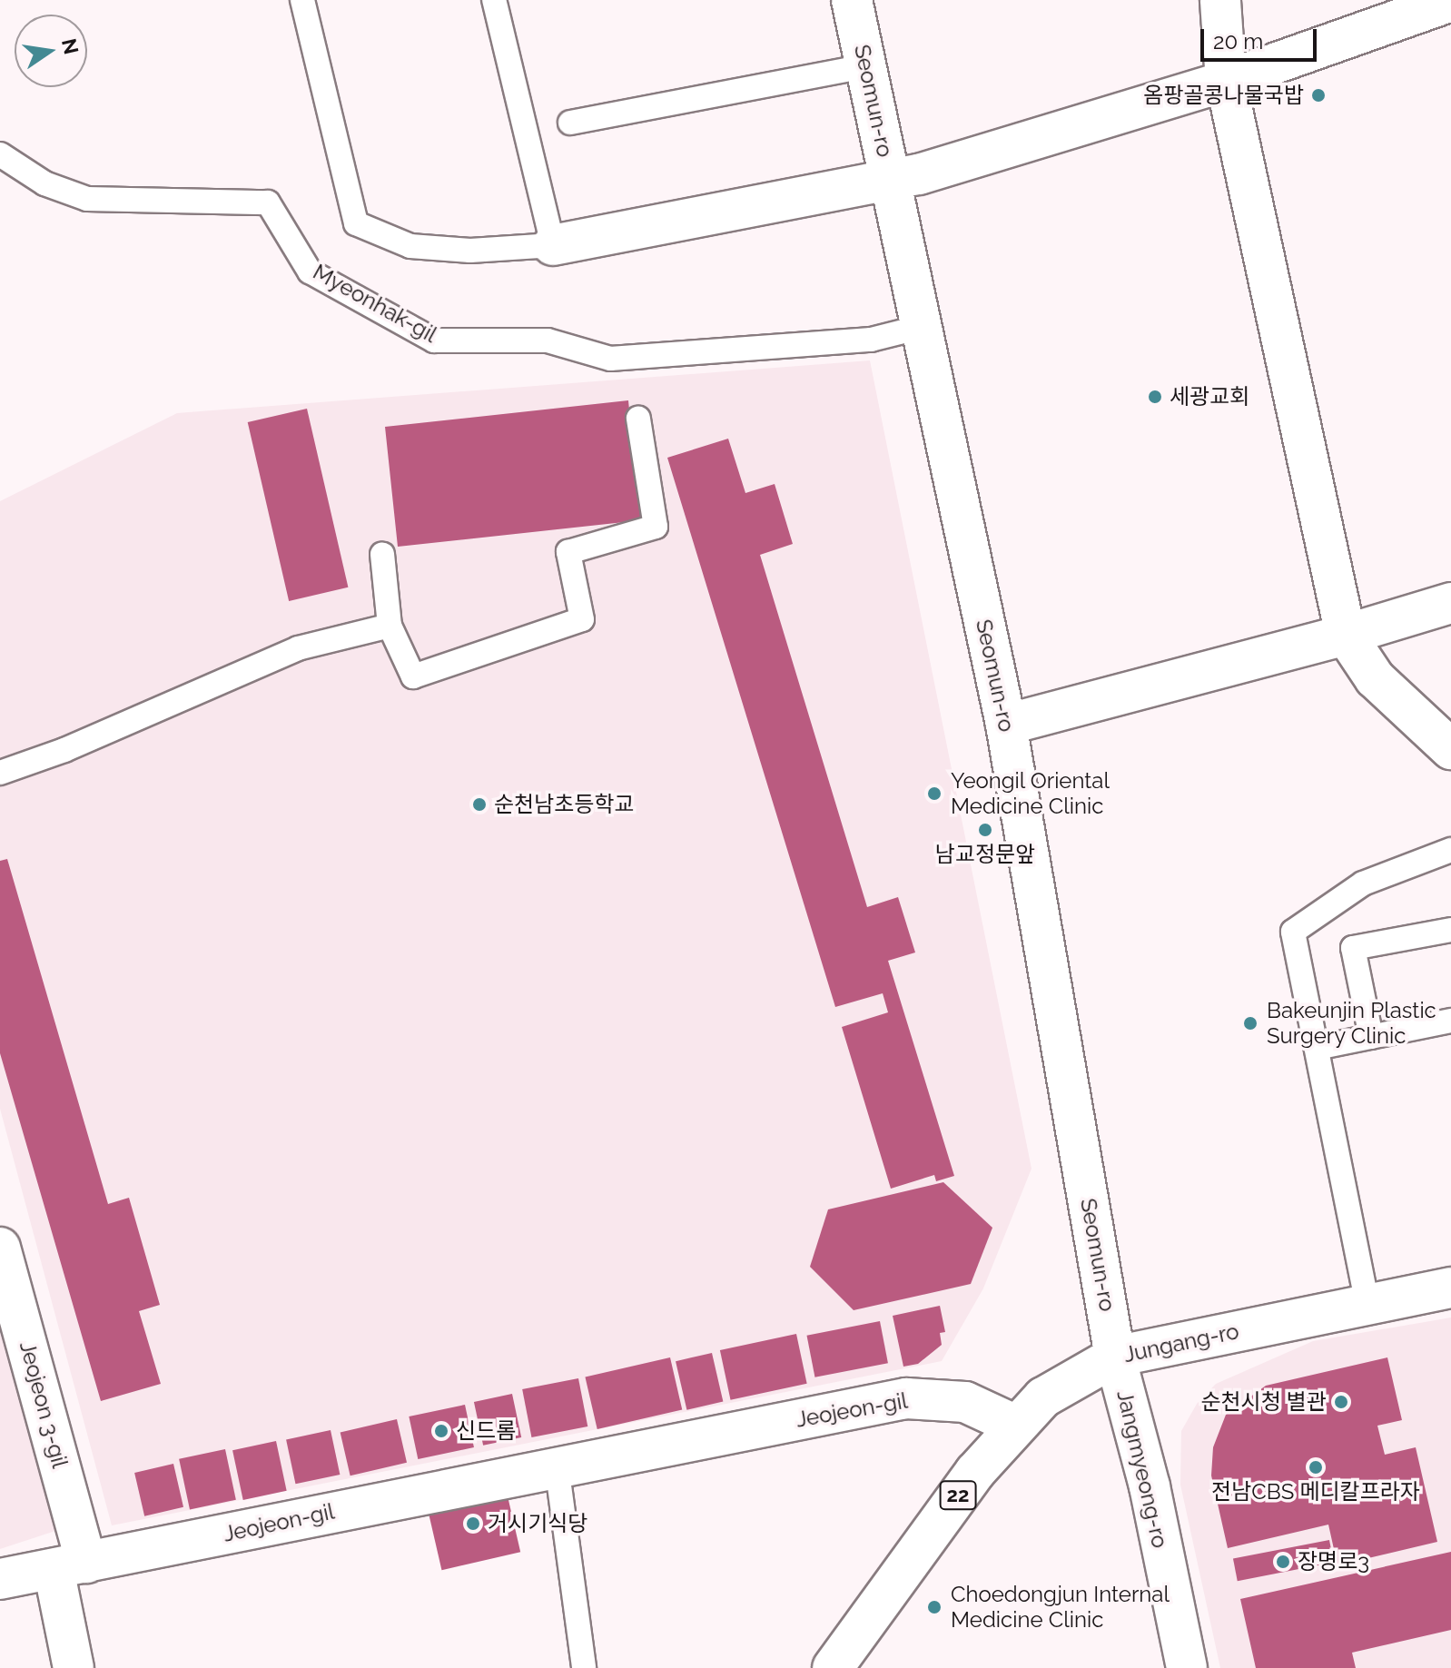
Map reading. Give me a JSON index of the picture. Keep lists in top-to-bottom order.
{
  "streets": {
    "street": [
      "Seomun-ro",
      "Jungang-ro",
      "Jeojeon 3-gil",
      "Jeojeon-gil",
      "Jangmyeong-ro",
      "22"
    ],
    "lane": ["Myeonhak-gil"]
  },
  "crossings": [
    ["Seomun-ro", "Myeonhak-gil"],
    ["Seomun-ro", "Jungang-ro"],
    ["Seomun-ro", "Jangmyeong-ro"],
    ["Jungang-ro", "Jeojeon-gil"],
    ["Jungang-ro", "Jangmyeong-ro"],
    ["Jeojeon 3-gil", "Jeojeon-gil"]
  ],
  "places": [
    "옴팡골콩나물국밥",
    "세광교회",
    "Yeongil Oriental Medicine Clinic",
    "순천남초등학교",
    "남교정문앞",
    "Bakeunjin Plastic Surgery Clinic",
    "순천시청 별관",
    "신드롬",
    "전남CBS 메디칼프라자",
    "거시기식당",
    "장명로3",
    "Choedongjun Internal Medicine Clinic"
  ],
  "scale_bar": "20 m",
  "north": "right"
}
